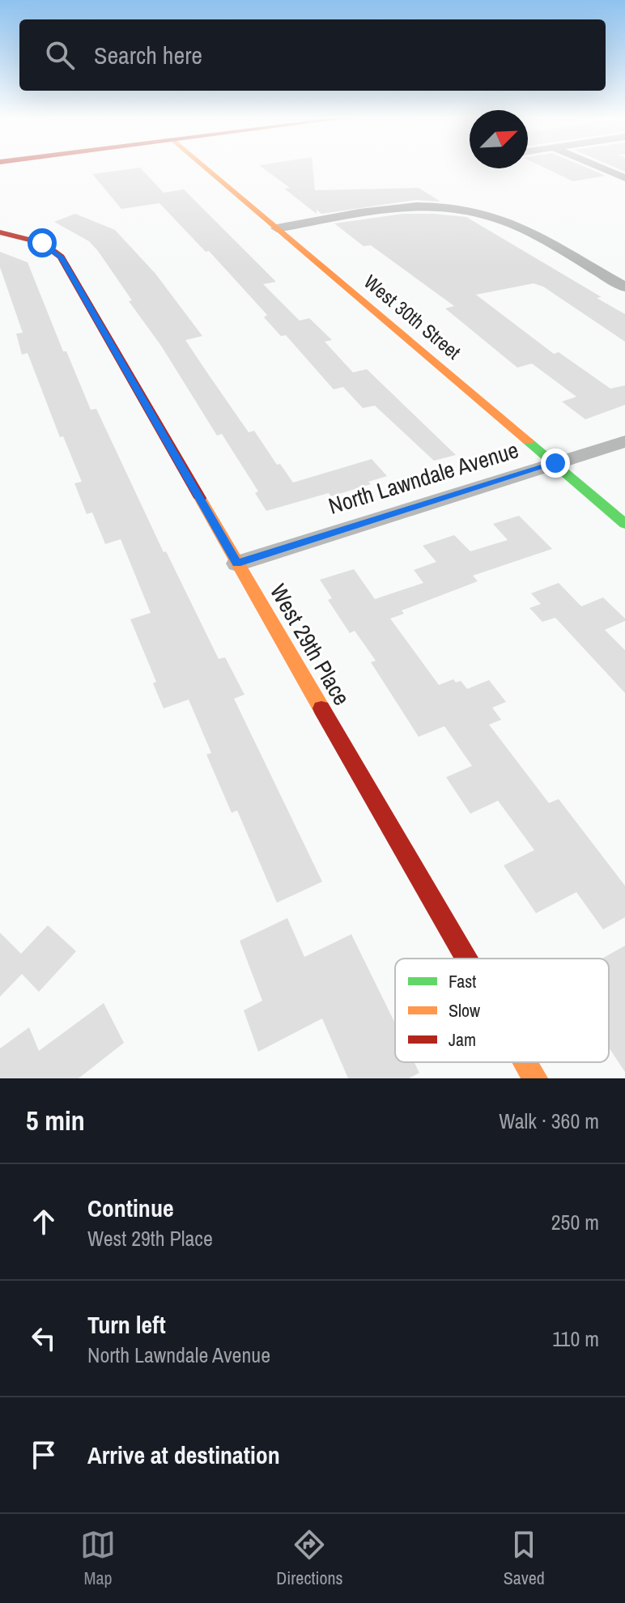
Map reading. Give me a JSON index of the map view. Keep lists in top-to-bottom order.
{
  "streets": {
    "street": ["West 30th Street", "North Lawndale Avenue", "West 29th Place"]
  },
  "crossings": [
    ["West 30th Street", "North Lawndale Avenue"],
    ["North Lawndale Avenue", "West 29th Place"]
  ],
  "legend": ["Fast", "Slow", "Jam"],
  "north": "top right",
  "page": {
    "search": "Search here",
    "heading": ["5 min", "Walk · 360 m"],
    "list": [
      ["Continue", "West 29th Place", "250 m"],
      ["Turn left", "North Lawndale Avenue", "110 m"],
      "Arrive at destination"
    ],
    "nav": ["Map", "Directions", "Saved"]
  }
}
